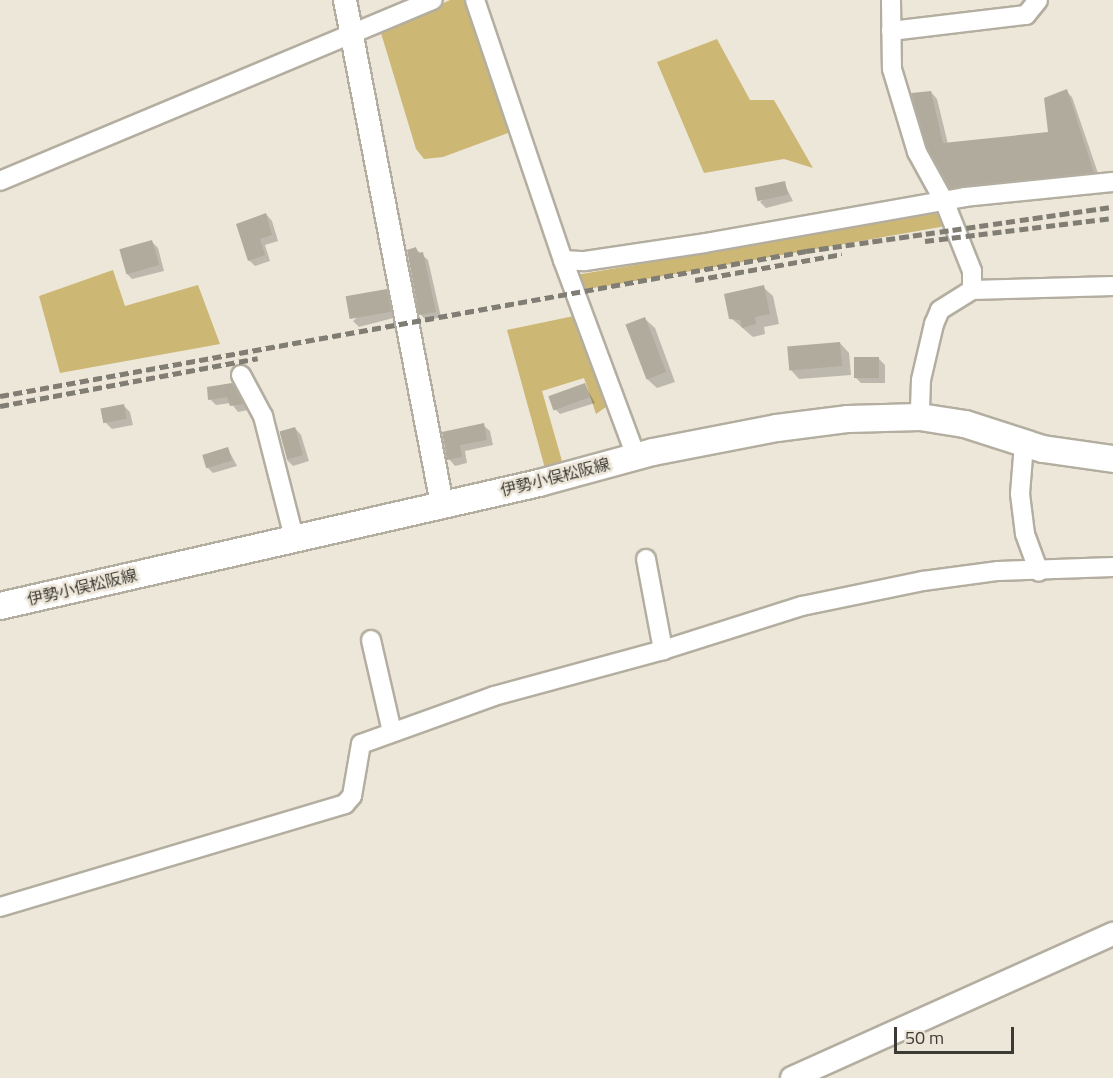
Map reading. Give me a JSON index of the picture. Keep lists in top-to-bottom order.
{
  "streets": {
    "main road": ["伊勢小俣松阪線"]
  },
  "scale_bar": "50 m"
}
